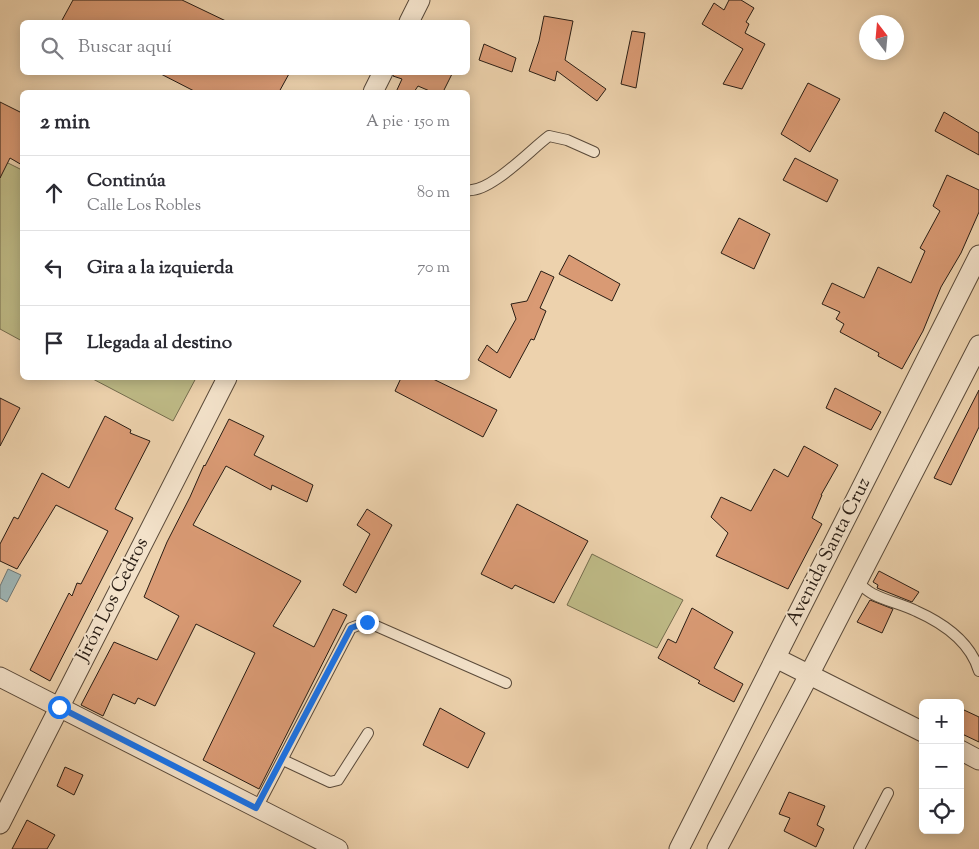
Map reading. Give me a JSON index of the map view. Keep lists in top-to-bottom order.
{
  "streets": {
    "street": ["Avenida Santa Cruz", "Jirón Los Cedros"]
  },
  "north": "top",
  "page": {
    "search": "Buscar aquí",
    "heading": ["2 min", "A pie · 150 m"],
    "list": [
      ["Continúa", "Calle Los Robles", "80 m"],
      ["Gira a la izquierda", "70 m"],
      "Llegada al destino"
    ],
    "map_buttons": ["+", "−"]
  }
}
